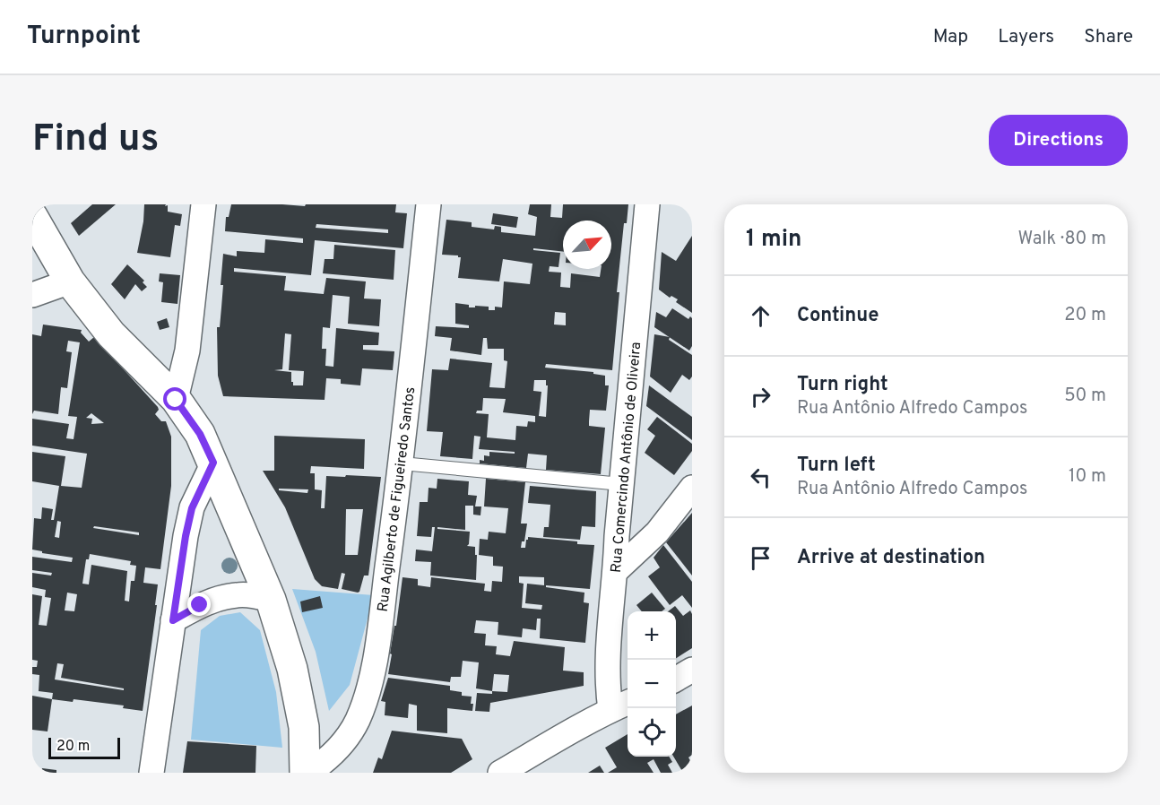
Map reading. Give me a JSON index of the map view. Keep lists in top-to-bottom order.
{
  "streets": {
    "street": ["Rua Comercindo Antônio de Oliveira", "Rua Agilberto de Figueiredo Santos"]
  },
  "scale_bar": "20 m",
  "north": "top right",
  "page": {
    "header": "Turnpoint",
    "nav": ["Map", "Layers", "Share"],
    "buttons": "Directions",
    "title": "Find us",
    "heading": ["1 min", "Walk · 80 m"],
    "list": [
      ["Continue", "20 m"],
      ["Turn right", "Rua Antônio Alfredo Campos", "50 m"],
      ["Turn left", "Rua Antônio Alfredo Campos", "10 m"],
      "Arrive at destination"
    ],
    "map_buttons": ["+", "−"],
    "scale": "20 m"
  }
}
